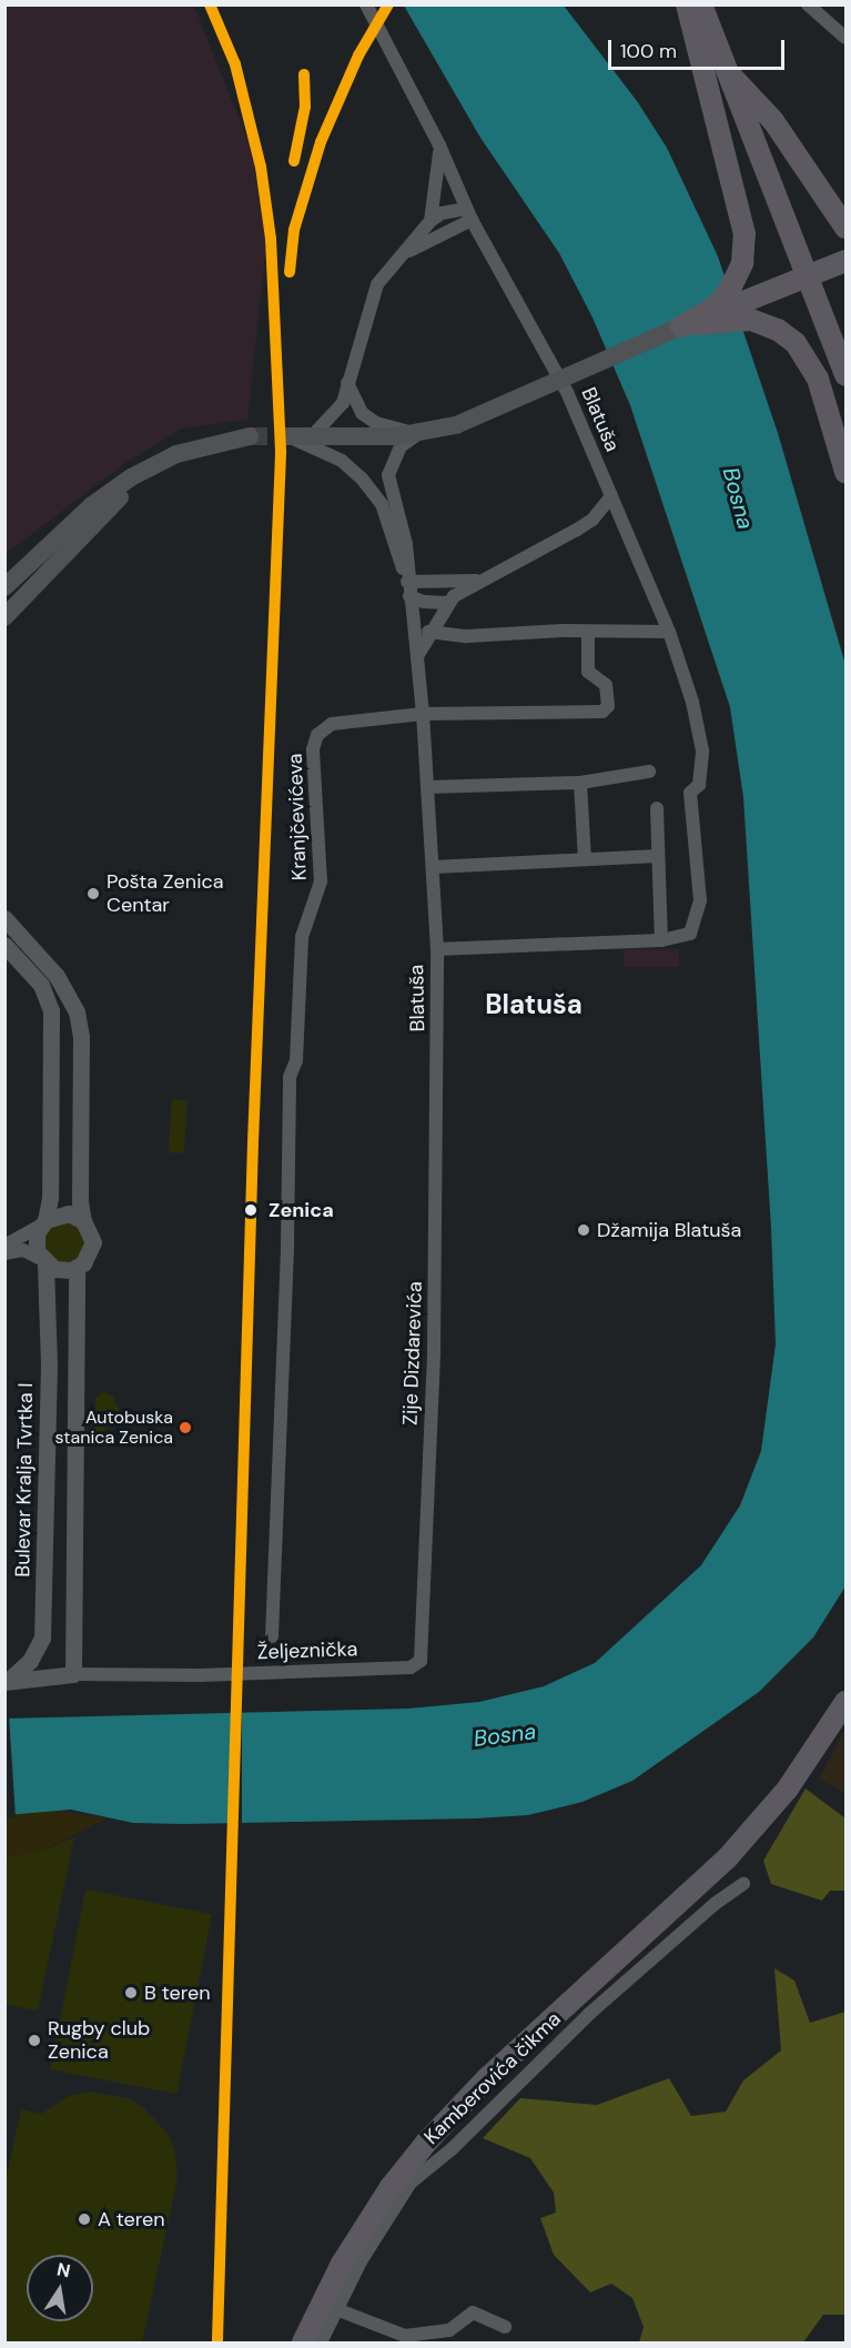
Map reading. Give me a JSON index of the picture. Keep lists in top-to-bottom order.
{
  "streets": {
    "street": [
      "Blatuša",
      "Kranjčevićeva",
      "Zije Dizdarevića",
      "Bulevar Kralja Tvrtka I",
      "Željeznička",
      "Kamberovića čikma"
    ]
  },
  "crossings": [
    ["Blatuša", "Kranjčevićeva"],
    ["Blatuša", "Zije Dizdarevića"],
    ["Zije Dizdarevića", "Željeznička"],
    ["Bulevar Kralja Tvrtka I", "Željeznička"]
  ],
  "districts": ["Blatuša"],
  "water": ["Bosna"],
  "places": [
    "Pošta Zenica Centar",
    "Zenica",
    "Džamija Blatuša",
    "Autobuska stanica Zenica",
    "B teren",
    "Rugby club Zenica",
    "A teren"
  ],
  "scale_bar": "100 m",
  "north": "top"
}
